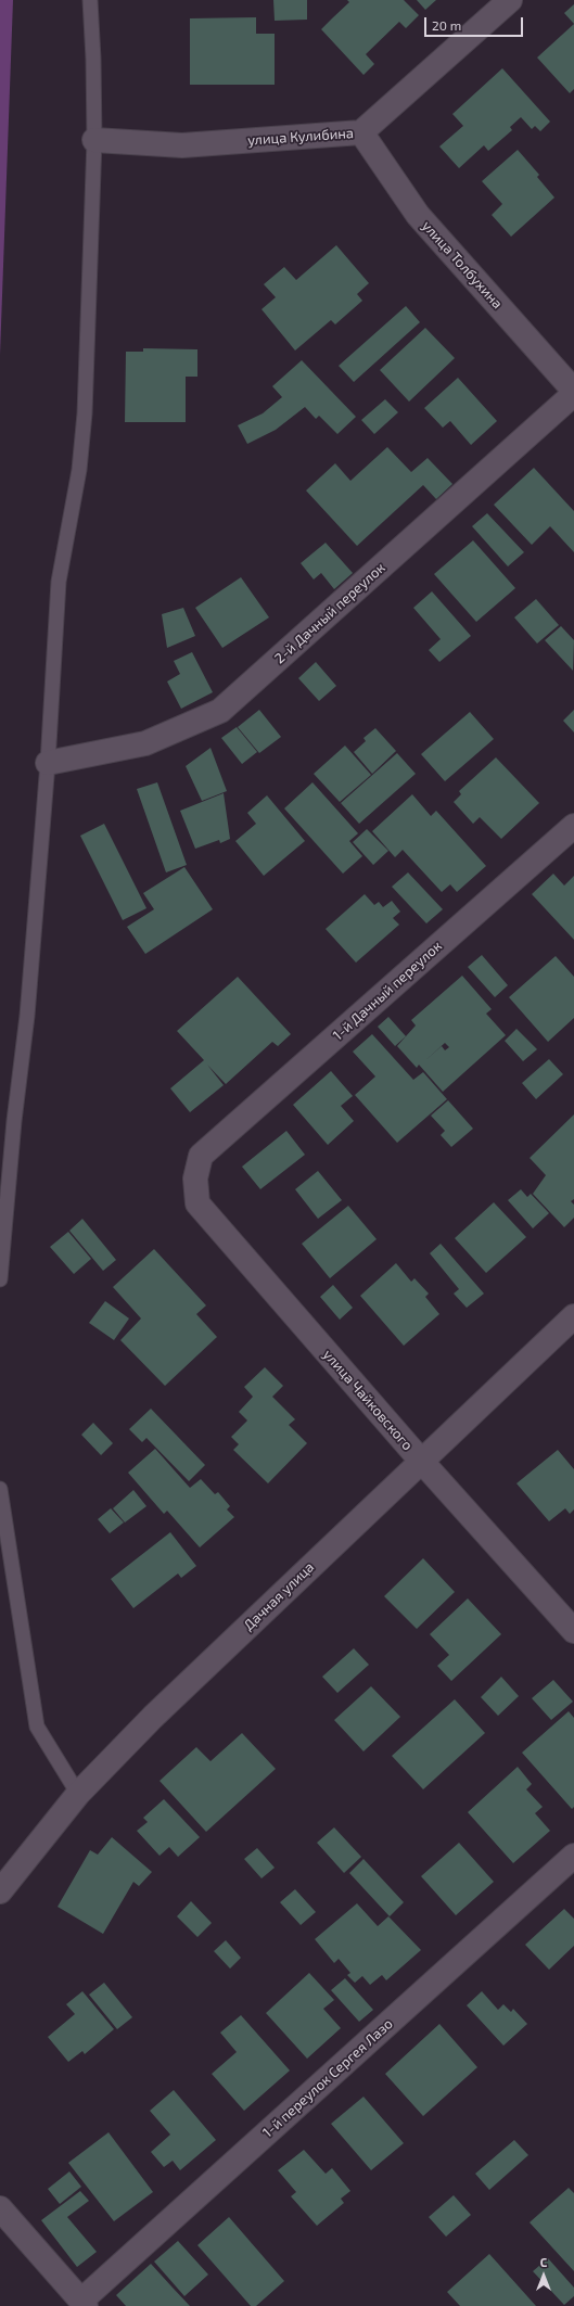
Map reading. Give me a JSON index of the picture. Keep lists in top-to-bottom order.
{
  "streets": {
    "street": [
      "улица Кулибина",
      "улица Толбухина",
      "2-й Дачный переулок",
      "1-й Дачный переулок",
      "улица Чайковского",
      "Дачная улица",
      "1-й переулок Сергея Лазо"
    ]
  },
  "crossings": [
    ["улица Кулибина", "улица Толбухина"],
    ["улица Толбухина", "2-й Дачный переулок"],
    ["1-й Дачный переулок", "улица Чайковского"],
    ["улица Чайковского", "Дачная улица"]
  ],
  "scale_bar": "20 m",
  "north": "top"
}
